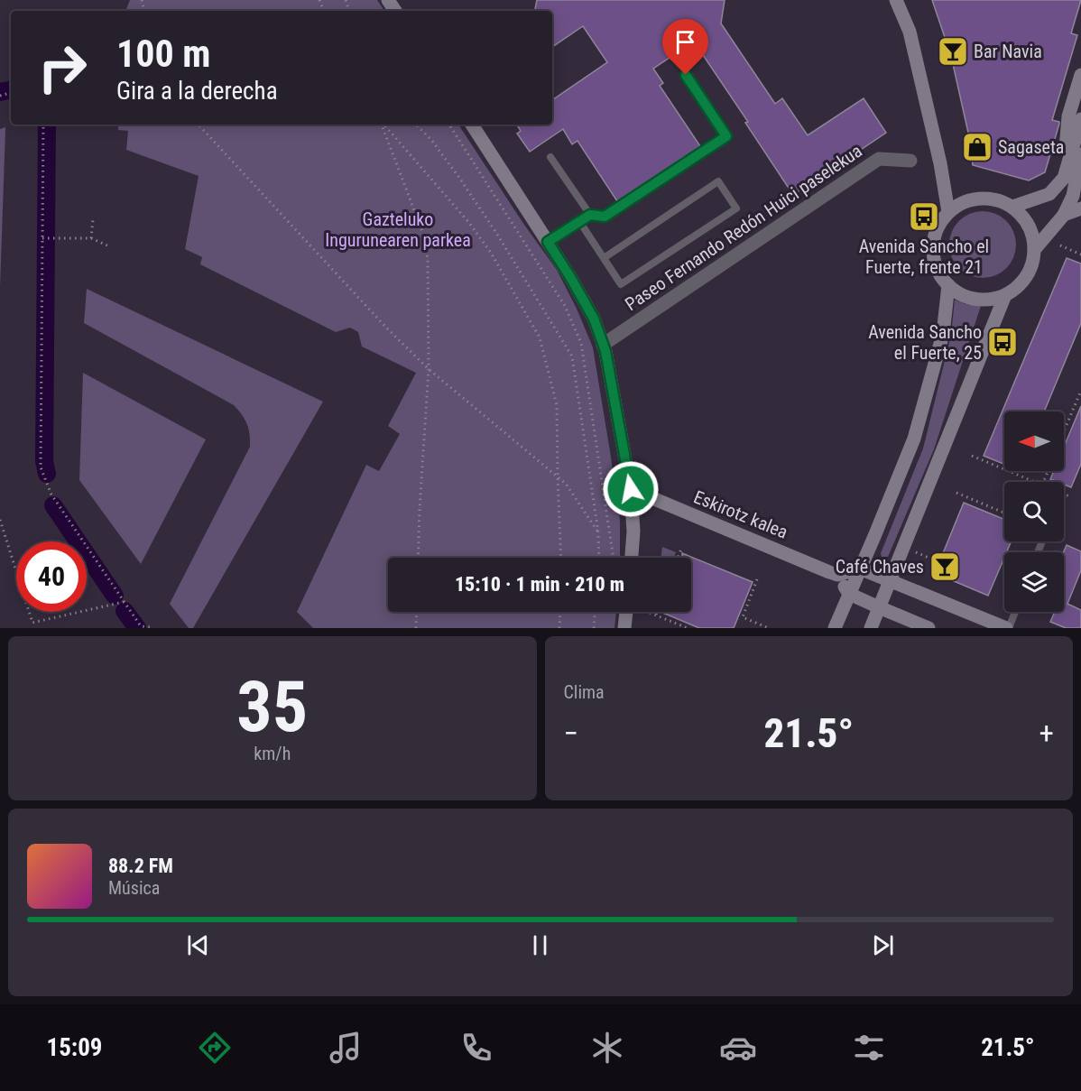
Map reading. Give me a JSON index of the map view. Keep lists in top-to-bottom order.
{
  "streets": {
    "main road": ["Eskirotz kalea"],
    "street": ["Paseo Fernando Redón Huici paselekua"]
  },
  "parks": ["Gazteluko Ingurunearen parkea"],
  "places": {
    "bar": ["Bar Navia", "Café Chaves"],
    "shop": ["Sagaseta"],
    "bus stop": ["Avenida Sancho el Fuerte, frente 21", "Avenida Sancho el Fuerte, 25"]
  },
  "north": "left",
  "page": {
    "turn": ["100 m", "Gira a la derecha"],
    "limit": "40",
    "trip": "15:10 · 1 min · 210 m",
    "tile": [
      ["35", "km/h"],
      "Clima"
    ],
    "heat": ["−", "21.5°", "+"],
    "song": ["88.2 FM", "Música"],
    "tabs": ["15:09", "21.5°"]
  }
}
